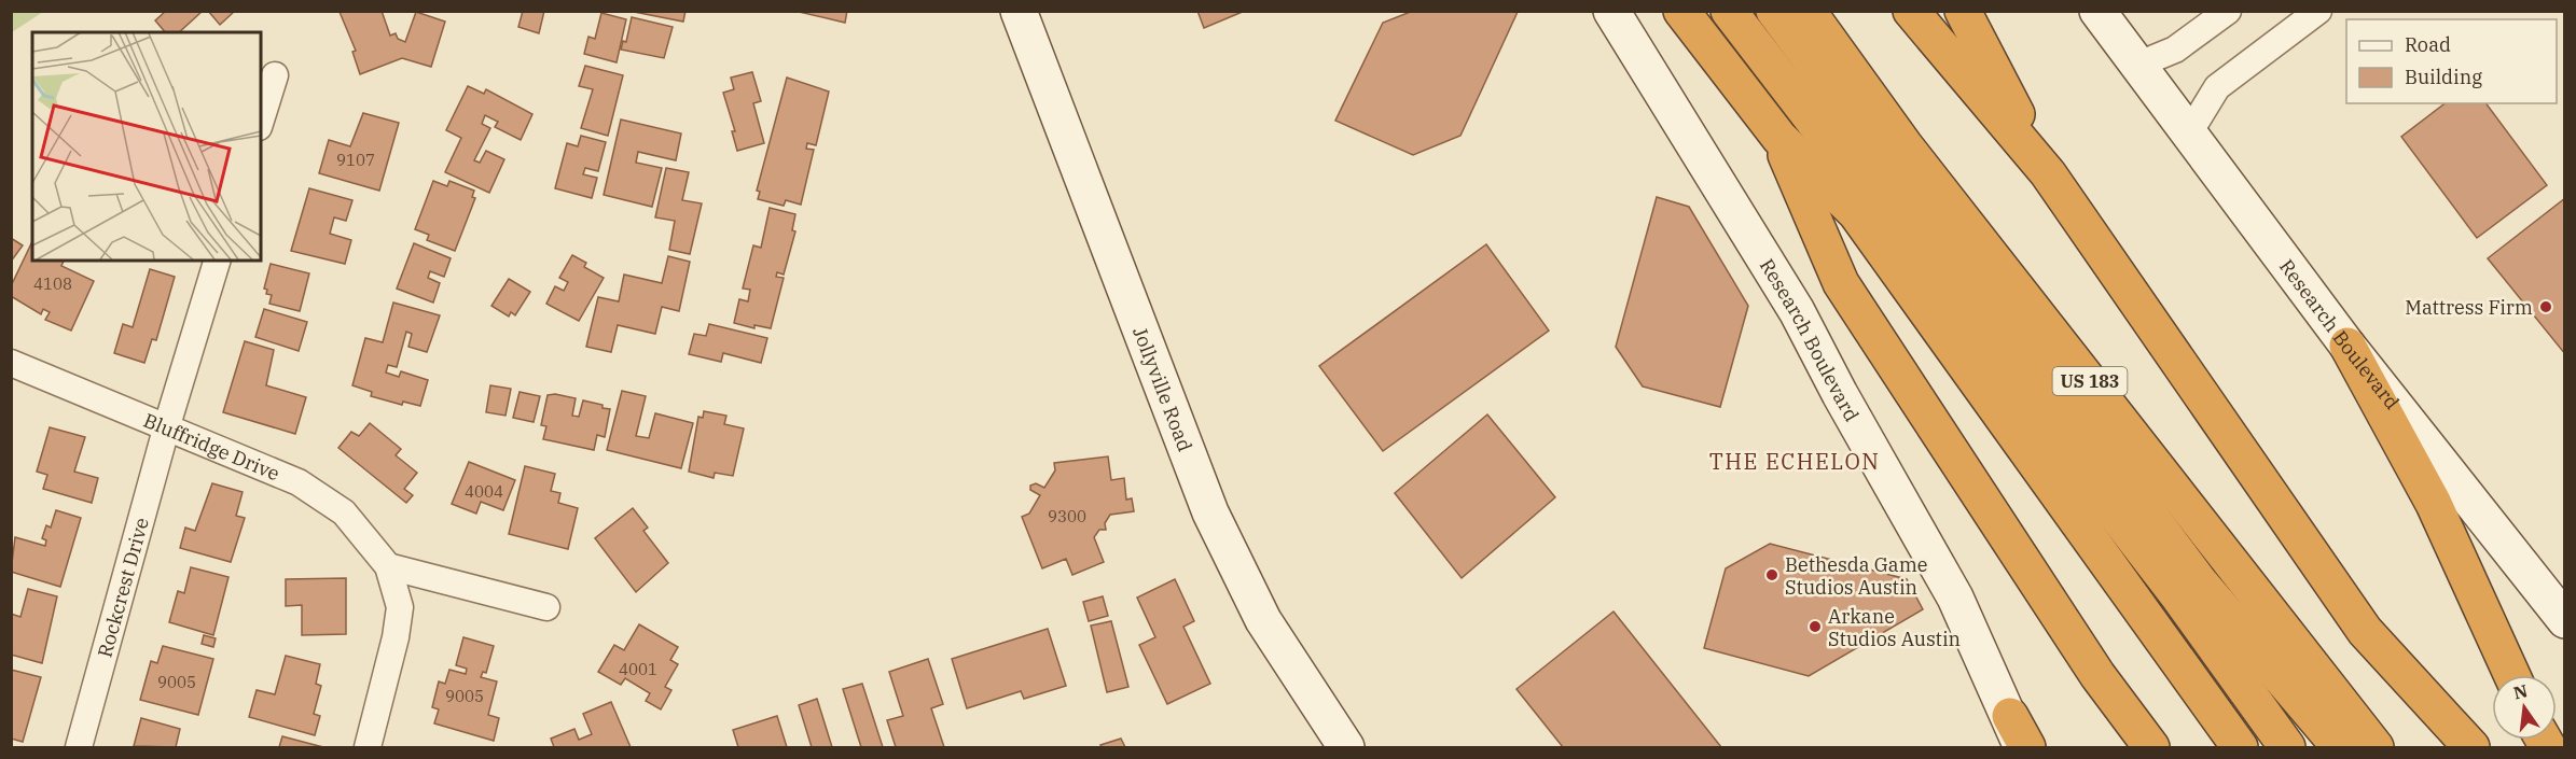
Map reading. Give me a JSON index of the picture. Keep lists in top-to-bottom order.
{
  "streets": {
    "highway": ["US 183"],
    "main road": ["Research Boulevard", "Jollyville Road"],
    "street": ["Bluffridge Drive", "Rockcrest Drive"]
  },
  "crossings": [
    ["Bluffridge Drive", "Rockcrest Drive"]
  ],
  "districts": ["THE ECHELON"],
  "places": ["Mattress Firm", "Bethesda Game Studios Austin", "Arkane Studios Austin"],
  "house_numbers": [
    "9107",
    "4108",
    "4004",
    "9300",
    "4001",
    "9005",
    "9005"
  ],
  "legend": ["Road", "Building"],
  "north": "top"
}
